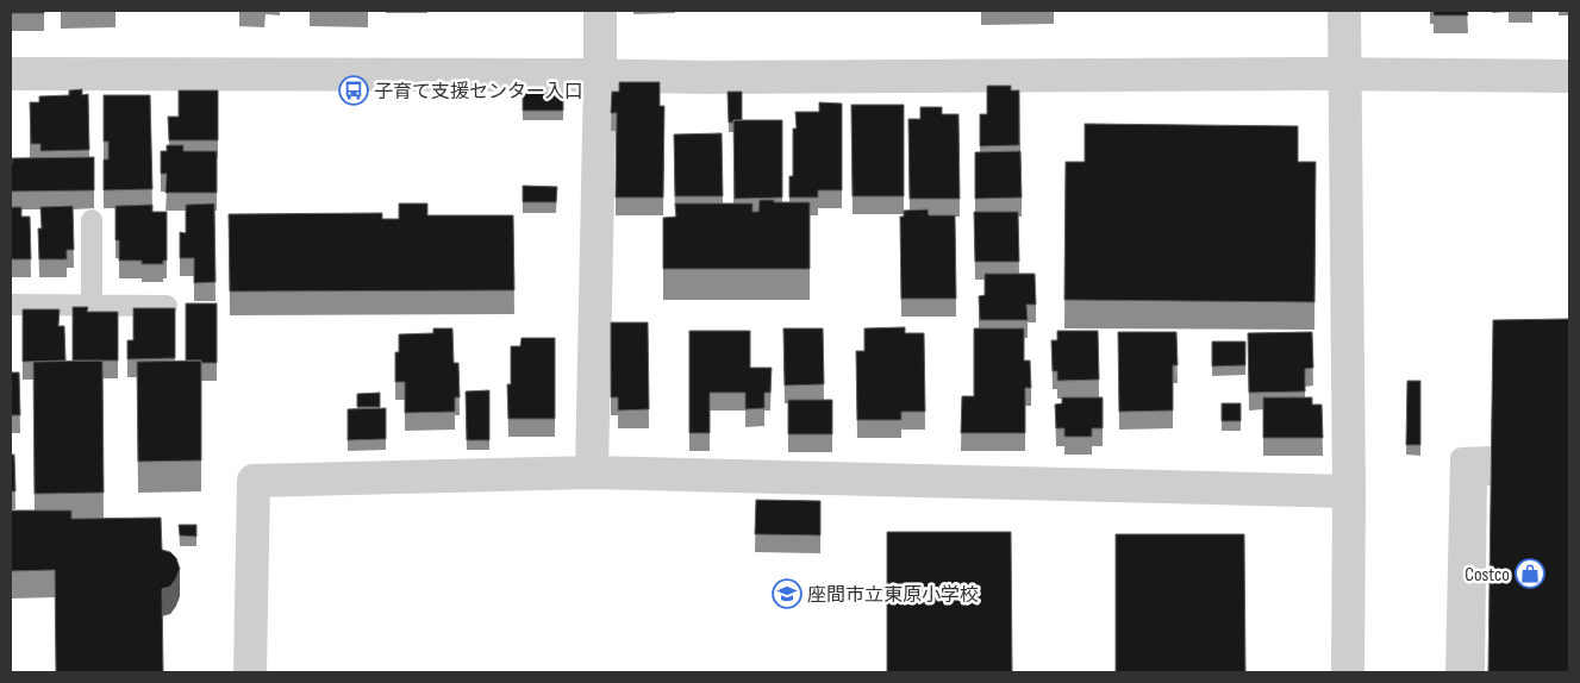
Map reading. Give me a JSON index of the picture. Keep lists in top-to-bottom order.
{
  "places": {
    "bus stop": ["子育て支援センター入口"],
    "shop": ["Costco"],
    "school or university": ["座間市立東原小学校"]
  }
}
